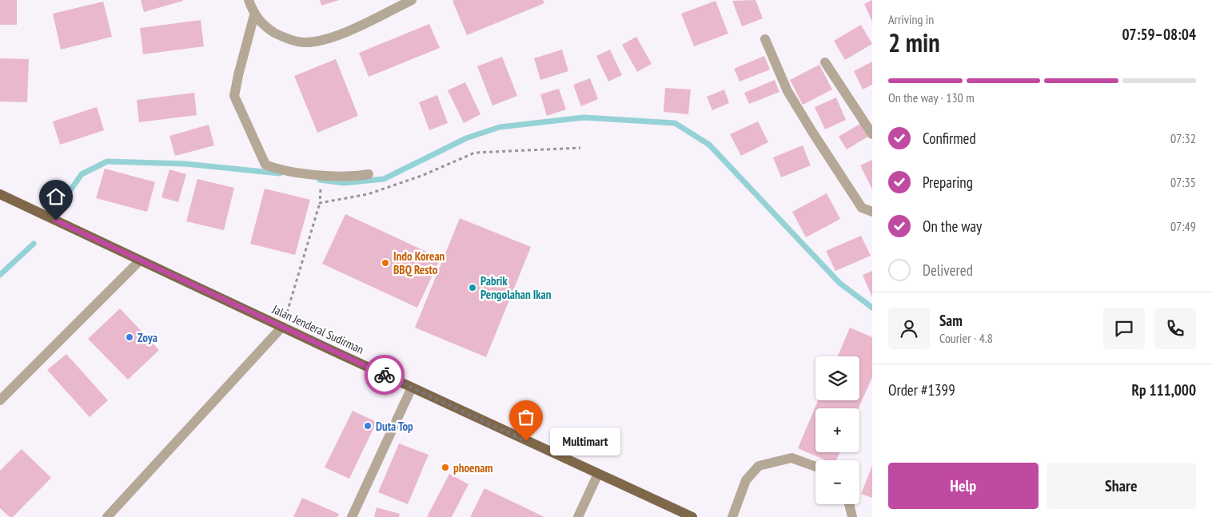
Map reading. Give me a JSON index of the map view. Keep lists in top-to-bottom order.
{
  "streets": {
    "main road": ["Jalan Jenderal Sudirman"]
  },
  "places": [
    "Indo Korean BBQ Resto",
    "Pabrik Pengolahan Ikan",
    "Zoya",
    "Duta Top",
    "Multimart",
    "phoenam"
  ],
  "page": {
    "heading": ["2 min", "Arriving in", "07:59–08:04"],
    "panel": [
      "Sam",
      "Courier · 4.8",
      "Order #1399",
      "Rp 111,000"
    ],
    "bar": "On the way · 130 m",
    "list": [
      ["Confirmed", "07:32"],
      ["Preparing", "07:35"],
      ["On the way", "07:49"],
      "Delivered"
    ],
    "map_buttons": ["+", "−"],
    "bubble": "Multimart",
    "buttons": ["Help", "Share"]
  }
}
